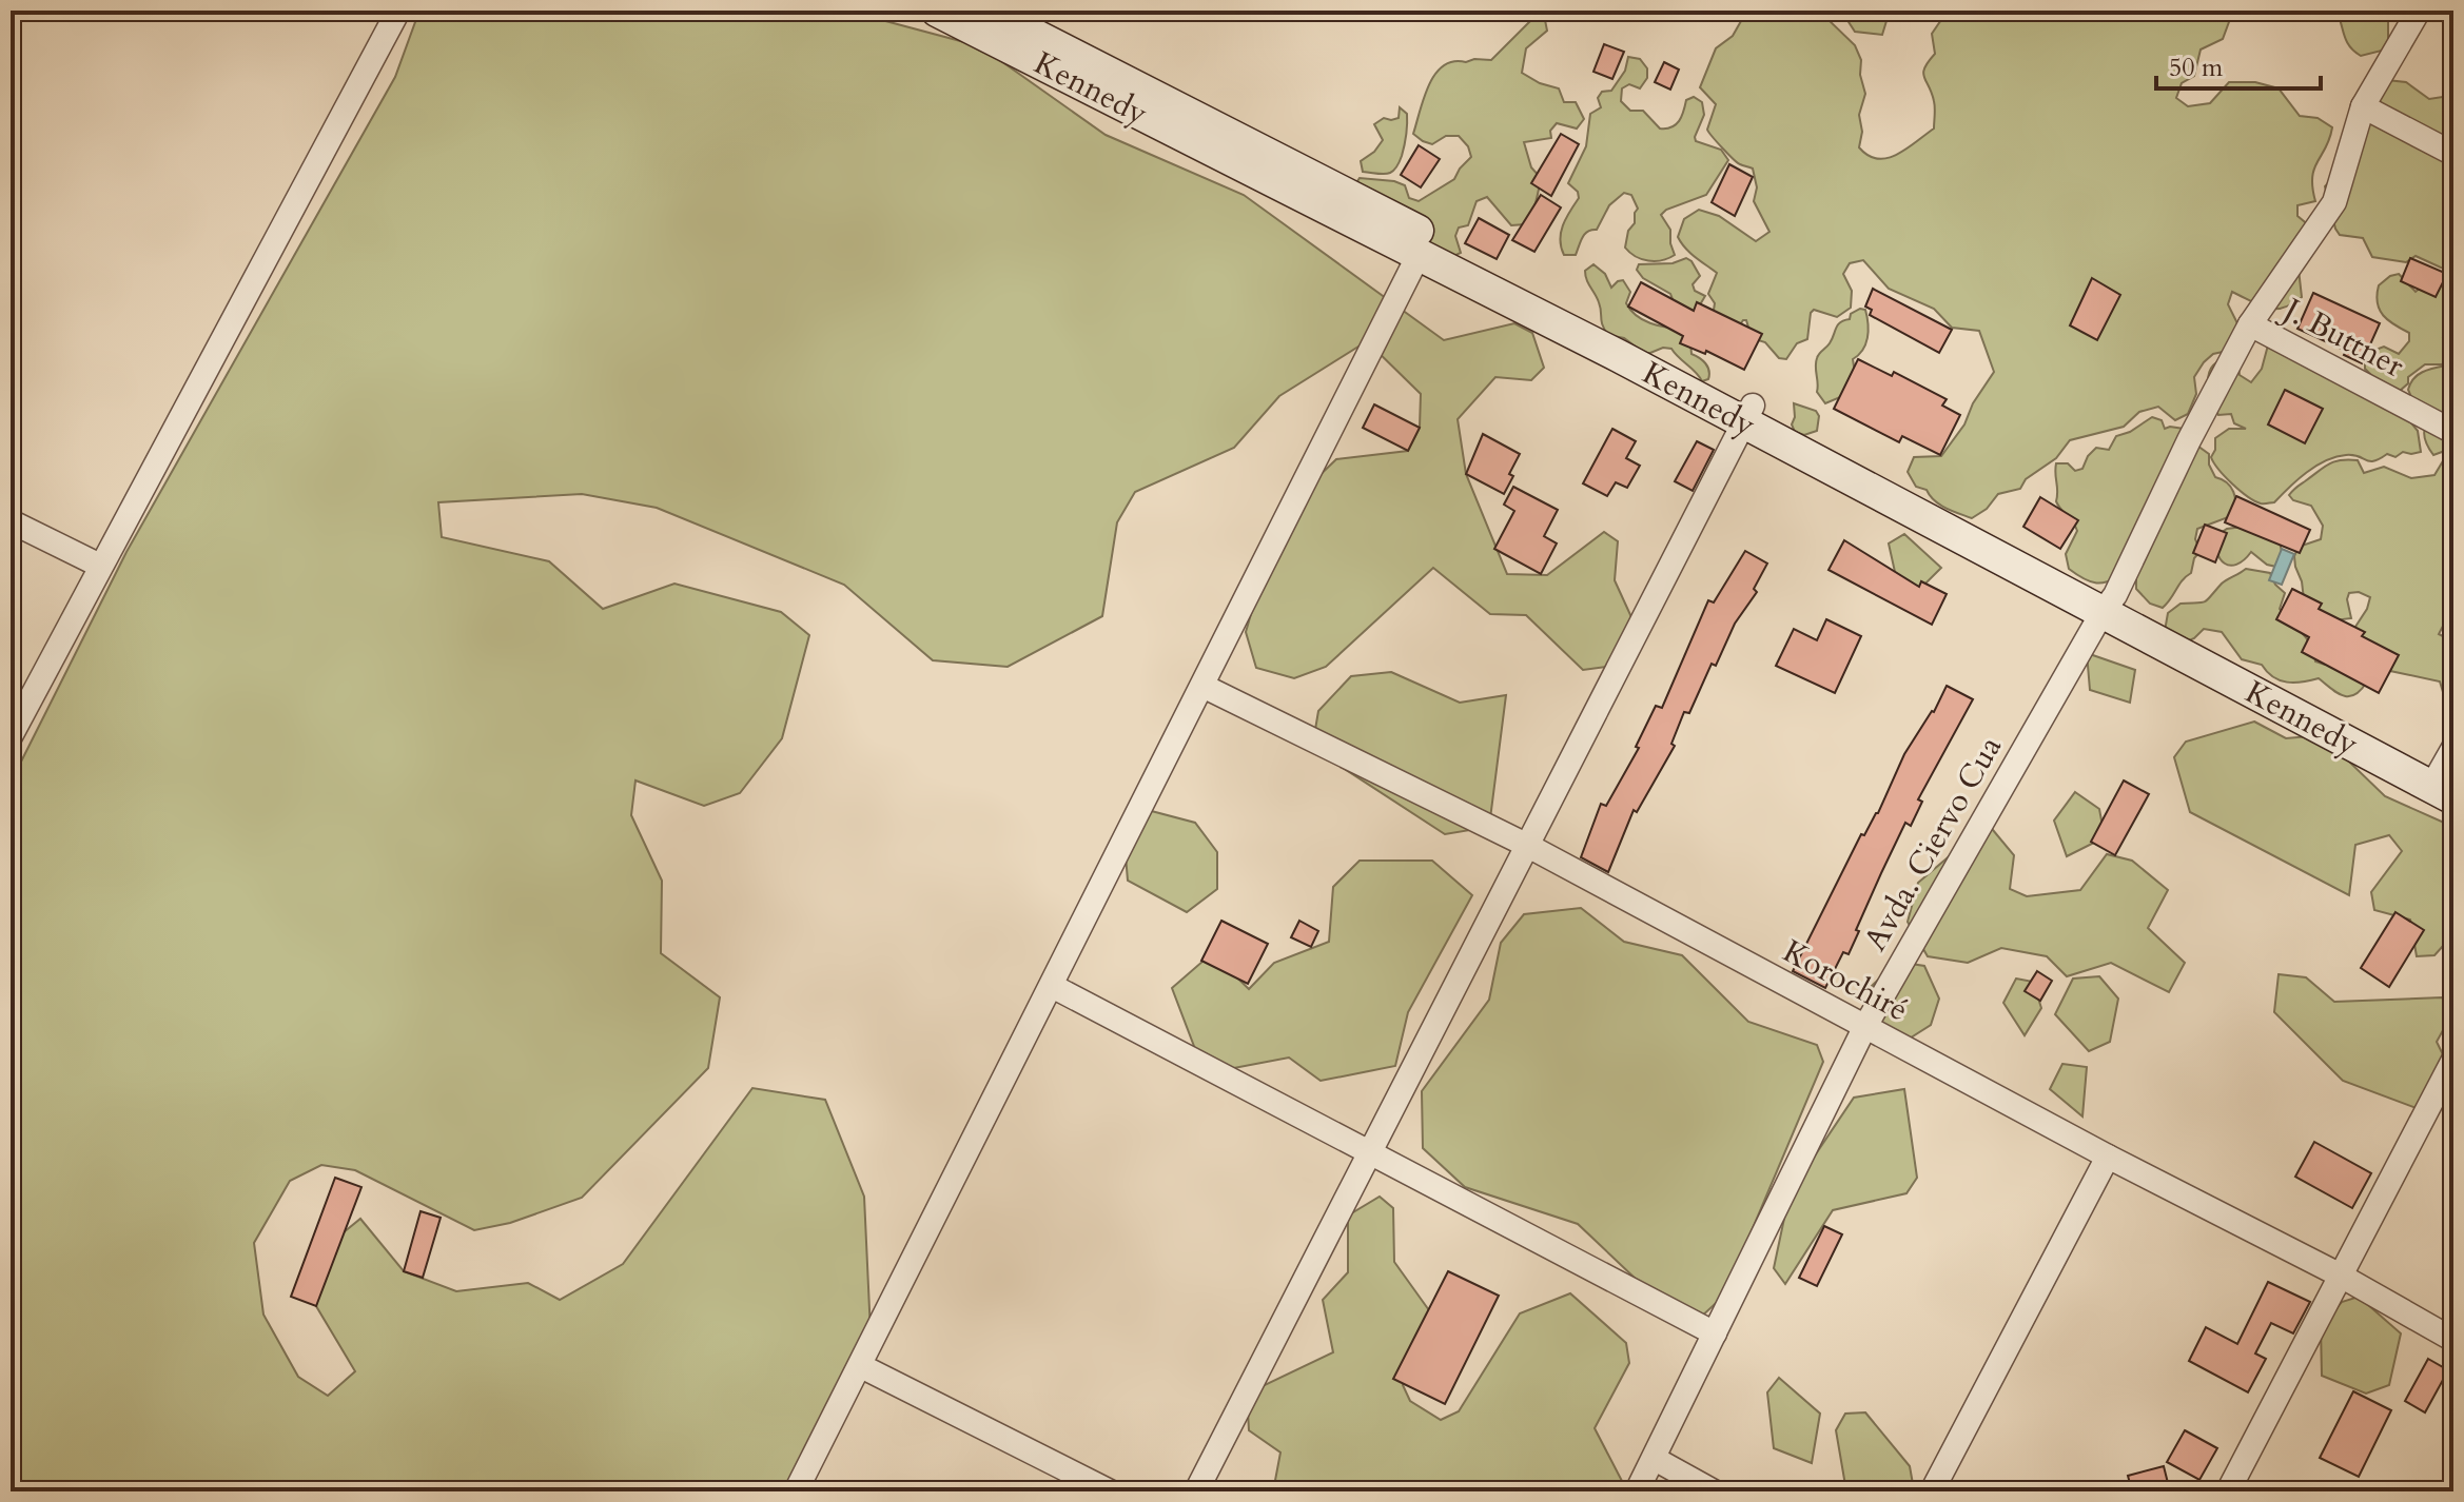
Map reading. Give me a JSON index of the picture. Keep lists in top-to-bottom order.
{
  "streets": {
    "main road": ["Kennedy"],
    "street": ["J. Buttner", "Avda. Ciervo Cua", "Korochiré"]
  },
  "crossings": [
    ["Kennedy", "Avda. Ciervo Cua"],
    ["J. Buttner", "Avda. Ciervo Cua"],
    ["Avda. Ciervo Cua", "Korochiré"]
  ],
  "scale_bar": "50 m"
}
